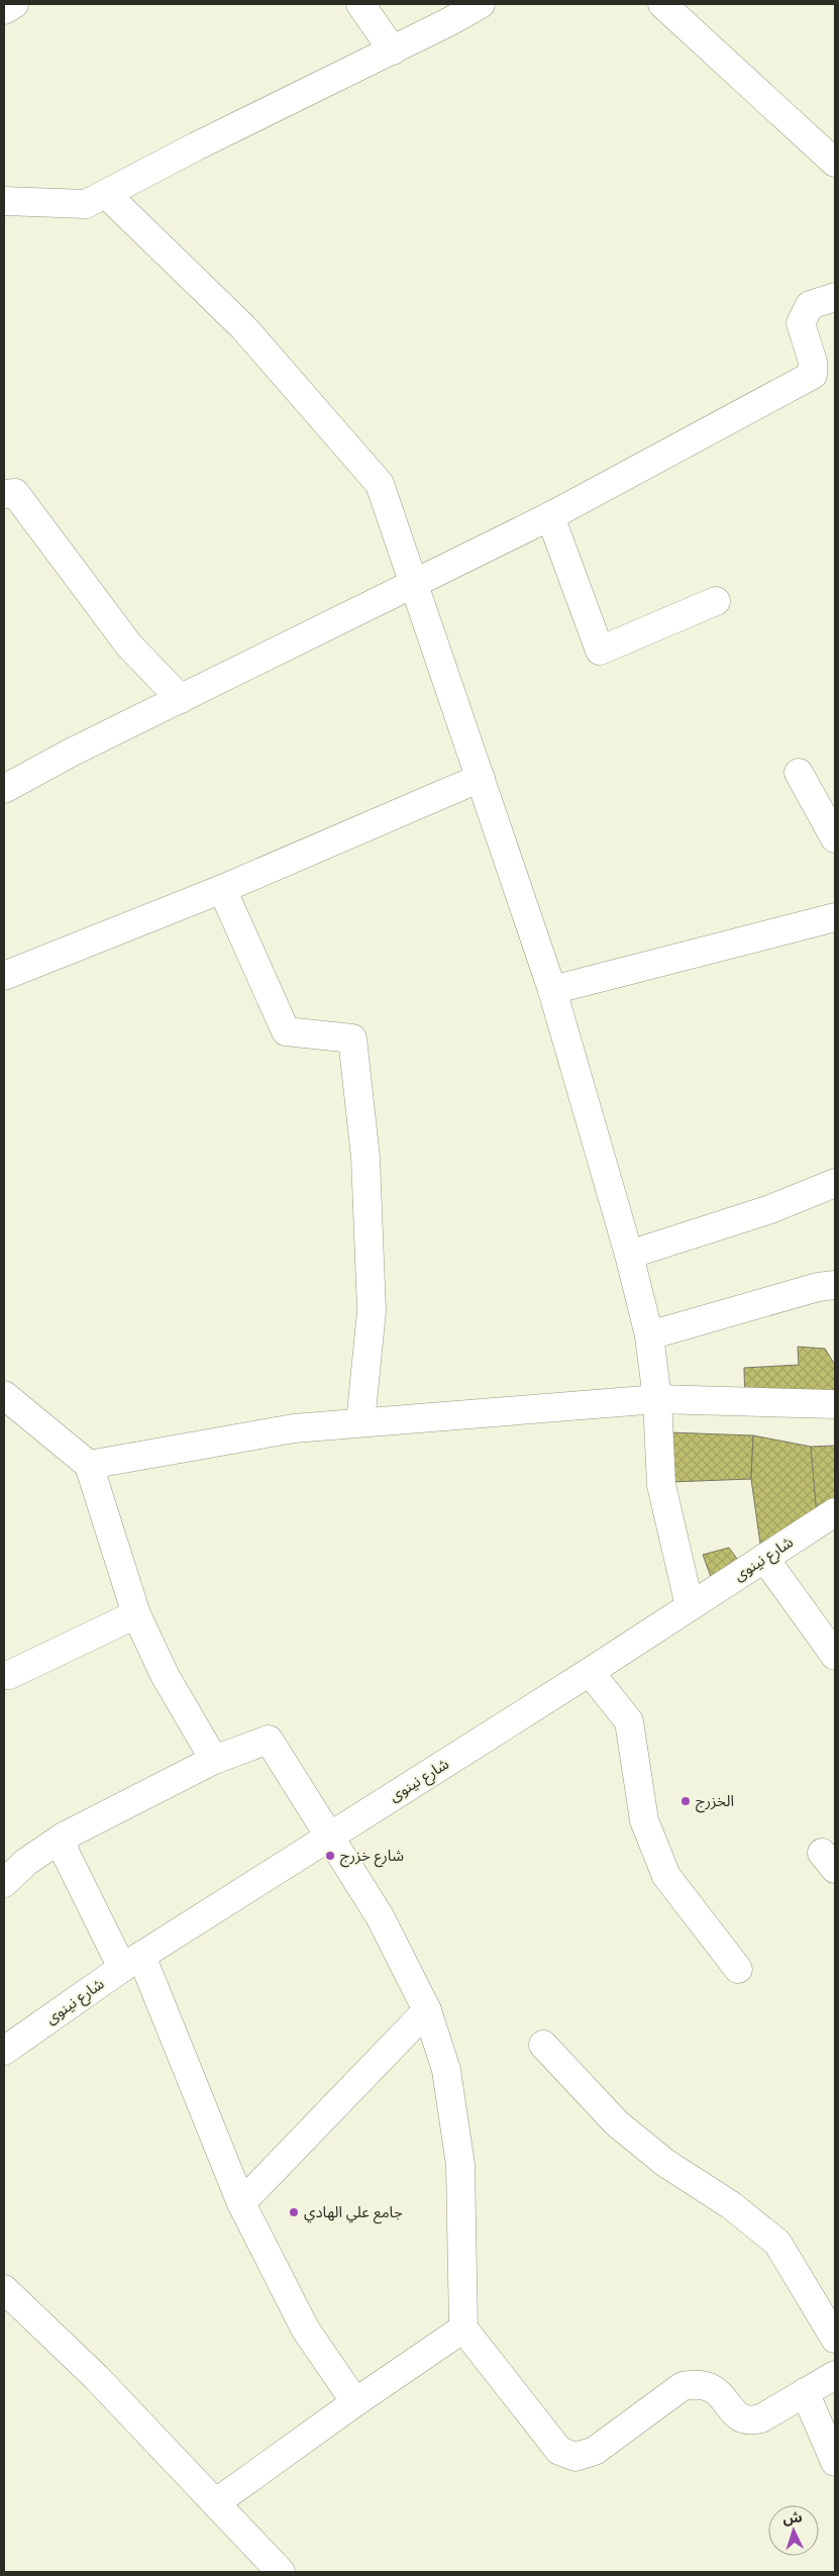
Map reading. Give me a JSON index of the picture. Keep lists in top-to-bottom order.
{
  "streets": {
    "street": ["شارع نينوى"]
  },
  "places": ["الخزرج", "شارع خزرج", "جامع علي الهادي"],
  "north": "top"
}
